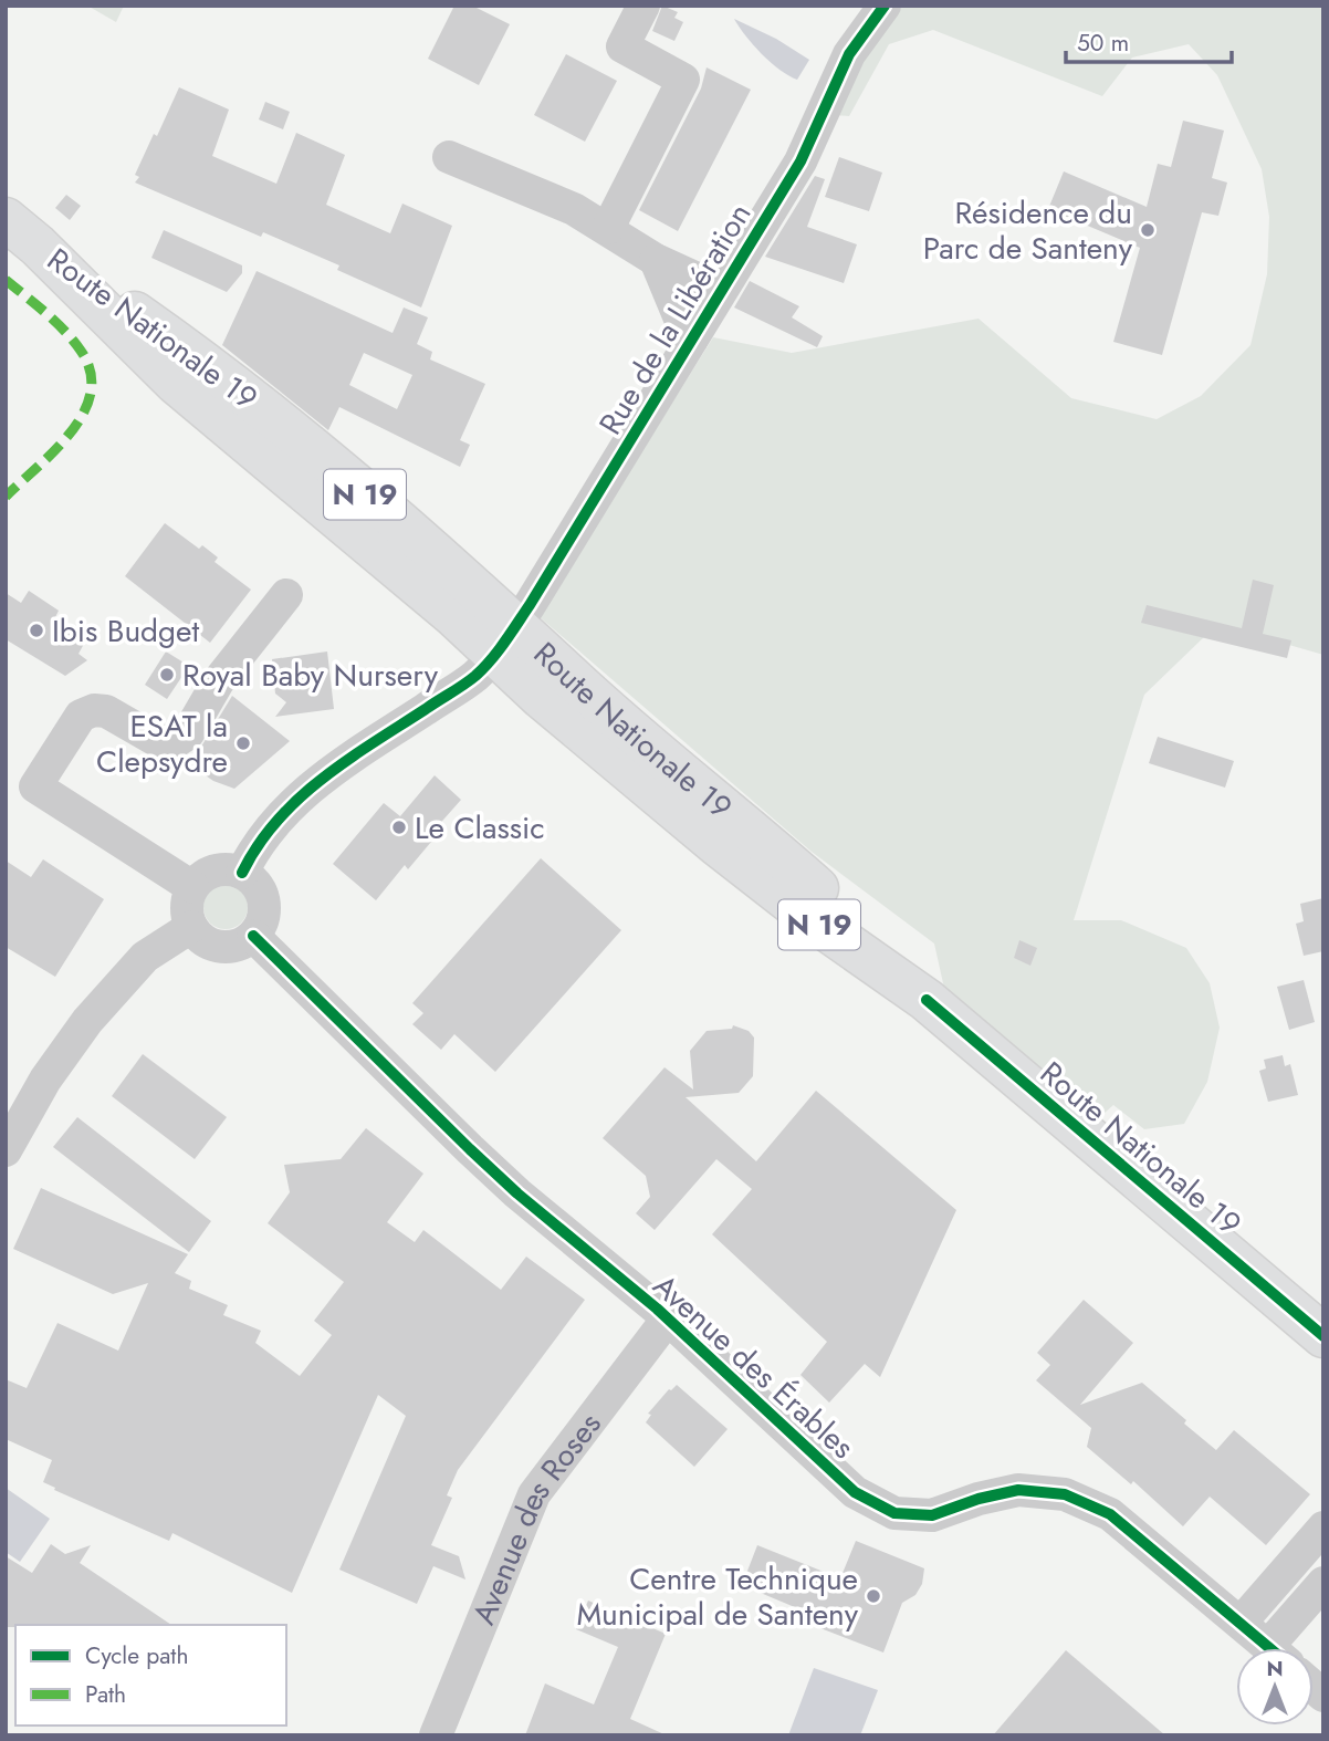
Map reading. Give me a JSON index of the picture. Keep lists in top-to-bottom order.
{
  "streets": {
    "main road": ["Route Nationale 19", "N 19"],
    "street": ["Rue de la Libération", "Avenue des Érables", "Avenue des Roses"]
  },
  "crossings": [
    ["Rue de la Libération", "Route Nationale 19"],
    ["Rue de la Libération", "Avenue des Érables"],
    ["Avenue des Érables", "Avenue des Roses"]
  ],
  "places": [
    "Résidence du Parc de Santeny",
    "Ibis Budget",
    "Royal Baby Nursery",
    "ESAT la Clepsydre",
    "Le Classic",
    "Centre Technique Municipal de Santeny"
  ],
  "legend": ["Cycle path", "Path"],
  "scale_bar": "50 m",
  "north": "top"
}
